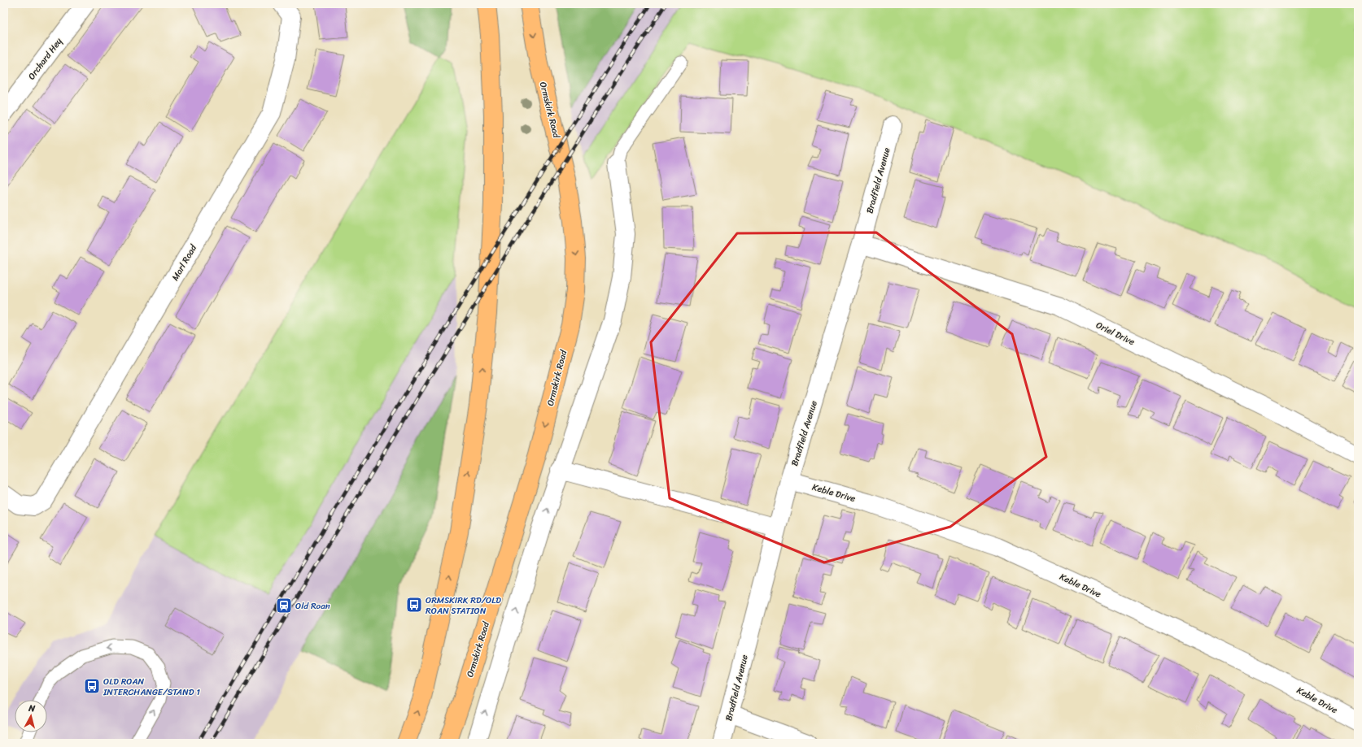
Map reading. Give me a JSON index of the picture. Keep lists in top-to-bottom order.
{
  "streets": {
    "highway": ["Ormskirk Road"],
    "street": [
      "Orchard Hey",
      "Bradfield Avenue",
      "Marl Road",
      "Oriel Drive",
      "Keble Drive"
    ]
  },
  "crossings": [
    ["Bradfield Avenue", "Oriel Drive"],
    ["Bradfield Avenue", "Keble Drive"]
  ],
  "places": {
    "bus stop": ["ORMSKIRK RD/OLD ROAN STATION", "OLD ROAN INTERCHANGE/STAND 1"],
    "station": ["Old Roan"]
  },
  "north": "top"
}
